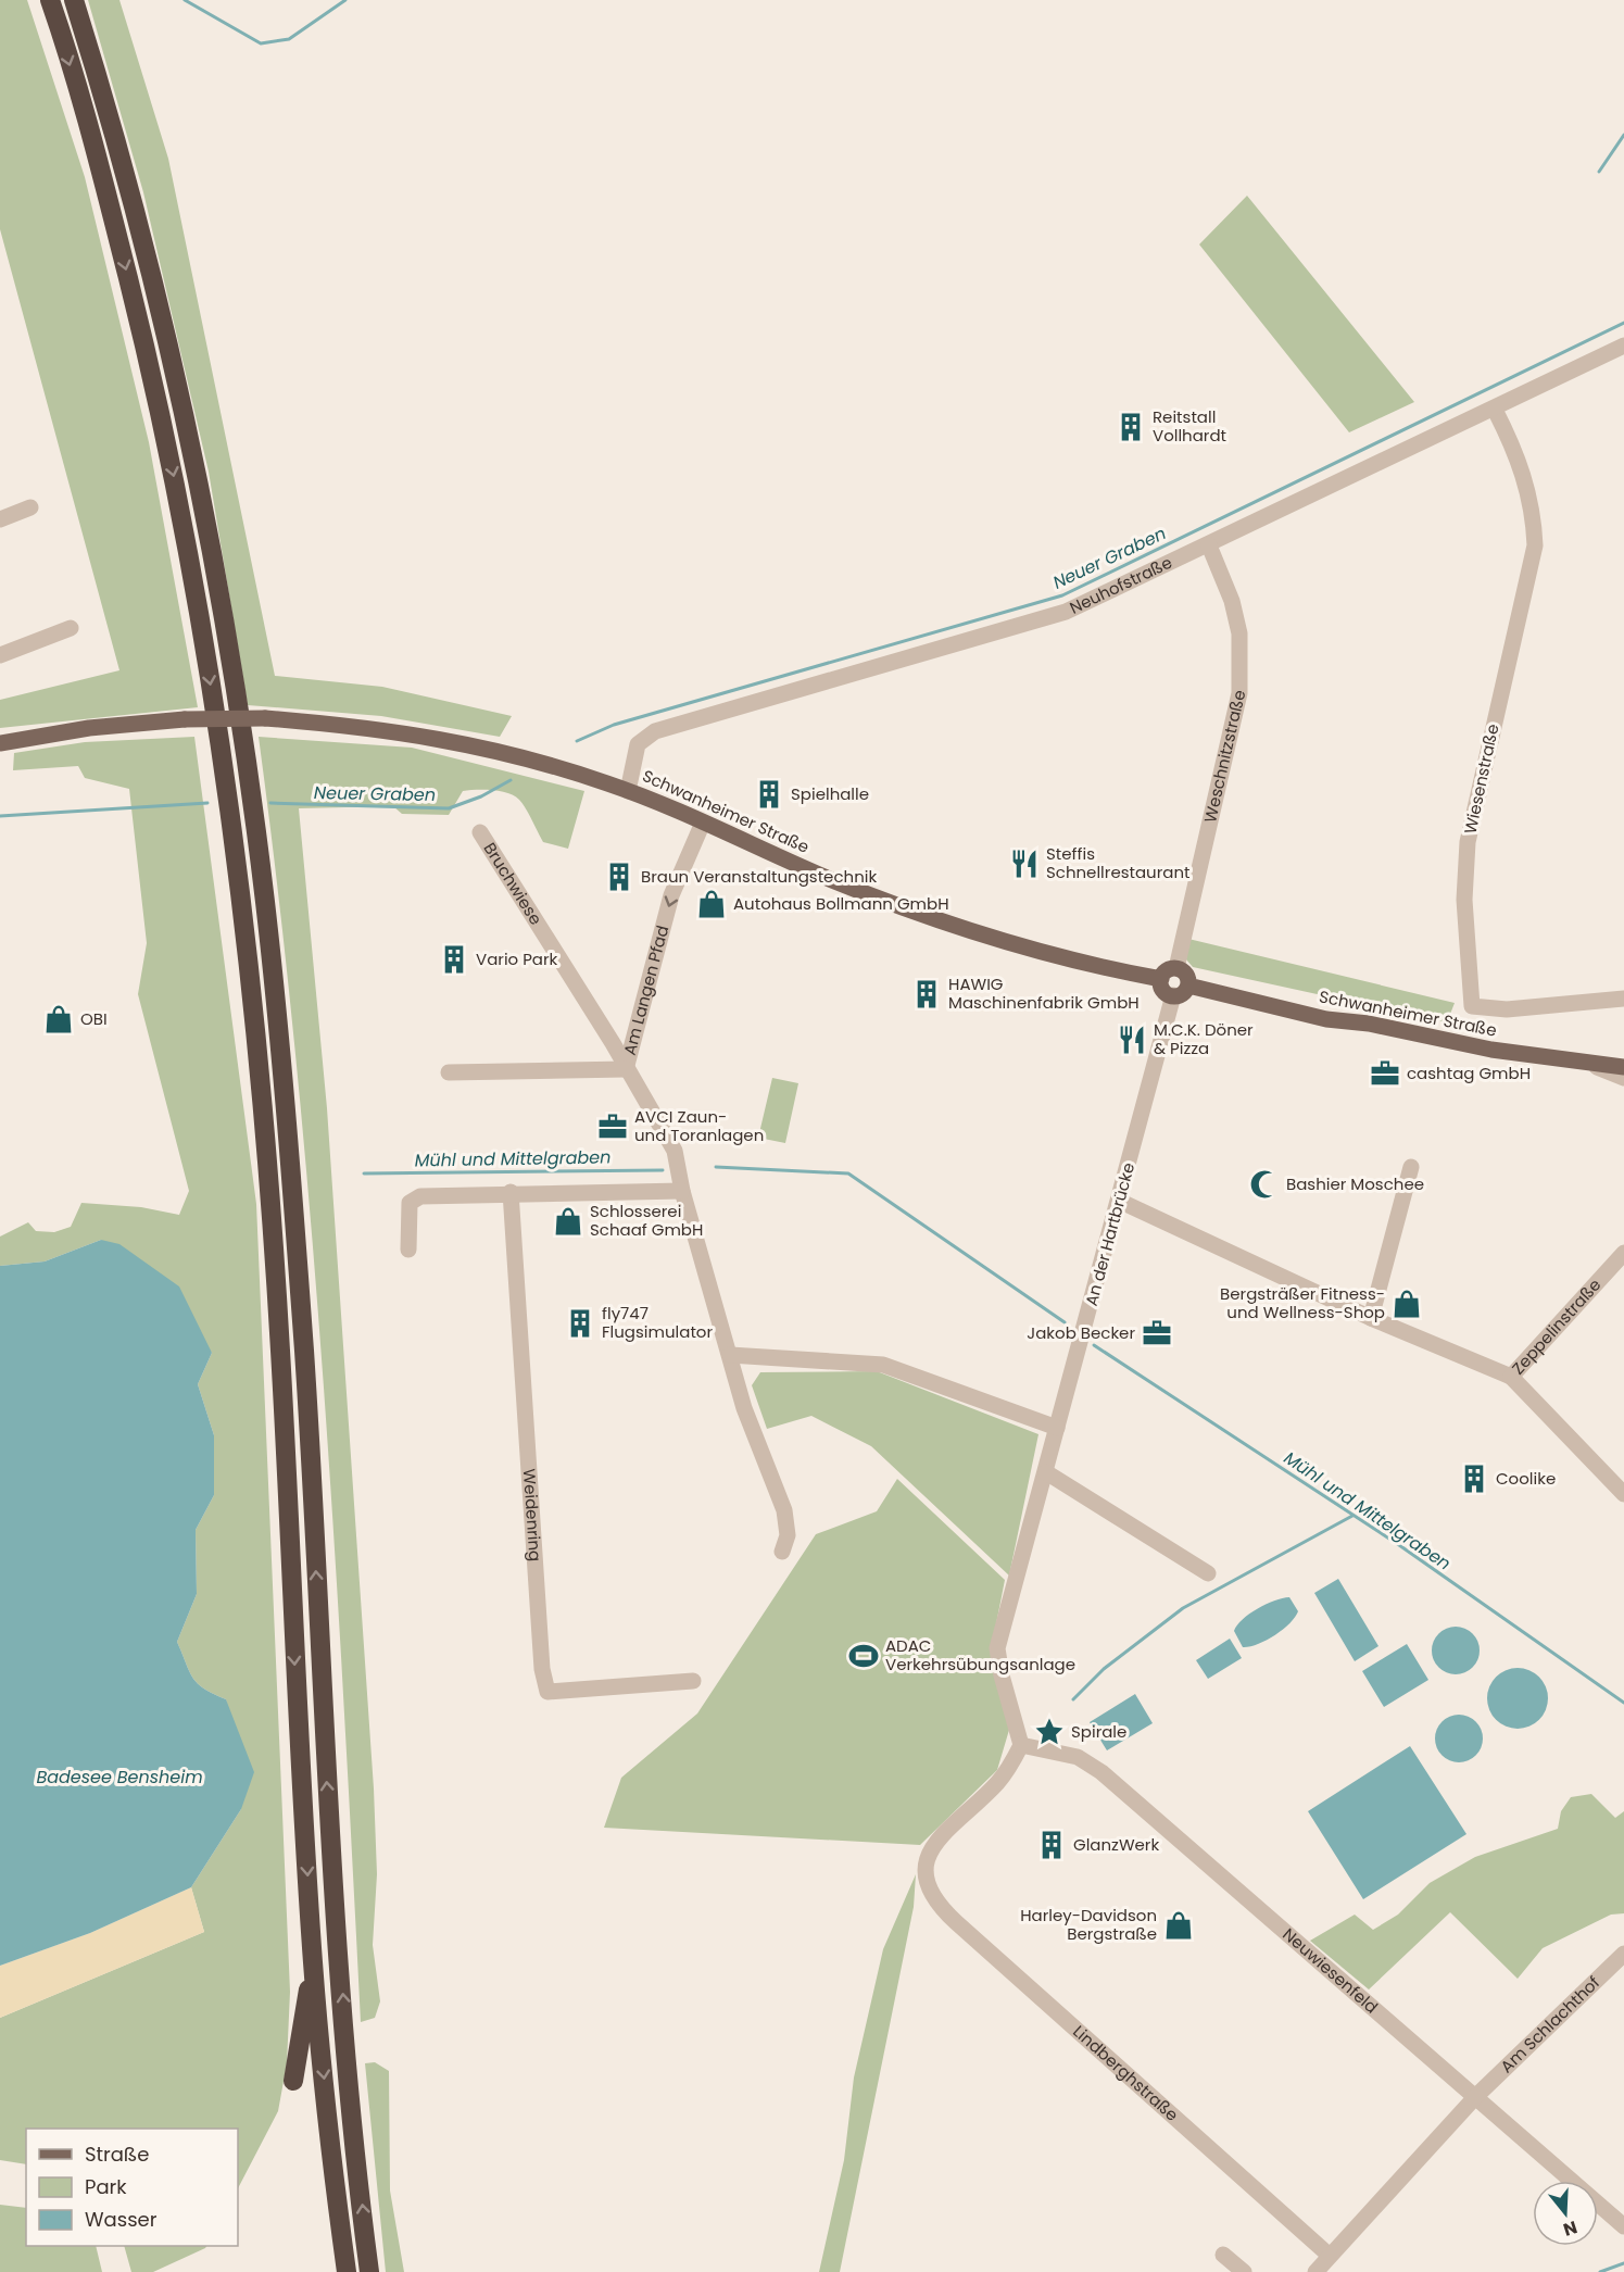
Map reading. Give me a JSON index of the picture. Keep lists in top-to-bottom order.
{
  "streets": {
    "main road": ["Schwanheimer Straße"],
    "street": [
      "Neuhofstraße",
      "Weschnitzstraße",
      "Wiesenstraße",
      "Bruchwiese",
      "Am Langen Pfad",
      "An der Hartbrücke",
      "Zeppelinstraße",
      "Weidenring",
      "Neuwiesenfeld",
      "Am Schlachthof",
      "Lindberghstraße"
    ]
  },
  "crossings": [
    ["Neuhofstraße", "Weschnitzstraße"],
    ["Neuhofstraße", "Wiesenstraße"],
    ["Neuhofstraße", "Schwanheimer Straße"],
    ["Weschnitzstraße", "Schwanheimer Straße"],
    ["Weschnitzstraße", "An der Hartbrücke"],
    ["Schwanheimer Straße", "Am Langen Pfad"],
    ["Schwanheimer Straße", "An der Hartbrücke"],
    ["Bruchwiese", "Am Langen Pfad"],
    ["An der Hartbrücke", "Zeppelinstraße"],
    ["An der Hartbrücke", "Neuwiesenfeld"],
    ["An der Hartbrücke", "Lindberghstraße"],
    ["Neuwiesenfeld", "Am Schlachthof"],
    ["Neuwiesenfeld", "Lindberghstraße"]
  ],
  "one_way": ["Am Langen Pfad"],
  "water": ["Neuer Graben", "Mühl und Mittelgraben", "Badesee Bensheim"],
  "places": {
    "building": [
      "Reitstall Vollhardt",
      "Spielhalle",
      "Braun Veranstaltungstechnik",
      "Vario Park",
      "HAWIG Maschinenfabrik GmbH",
      "fly747 Flugsimulator",
      "Coolike",
      "GlanzWerk"
    ],
    "restaurant": ["Steffis Schnellrestaurant", "M.C.K. Döner & Pizza"],
    "shop": [
      "Autohaus Bollmann GmbH",
      "OBI",
      "Schlosserei Schaaf GmbH",
      "Bergsträßer Fitness- und Wellness-Shop",
      "Harley-Davidson Bergstraße"
    ],
    "office": ["cashtag GmbH", "AVCI Zaun- und Toranlagen", "Jakob Becker"],
    "mosque": ["Bashier Moschee"],
    "sports": ["ADAC Verkehrsübungsanlage"],
    "place": ["Spirale"]
  },
  "legend": ["Straße", "Park", "Wasser"],
  "north": "bottom"
}
